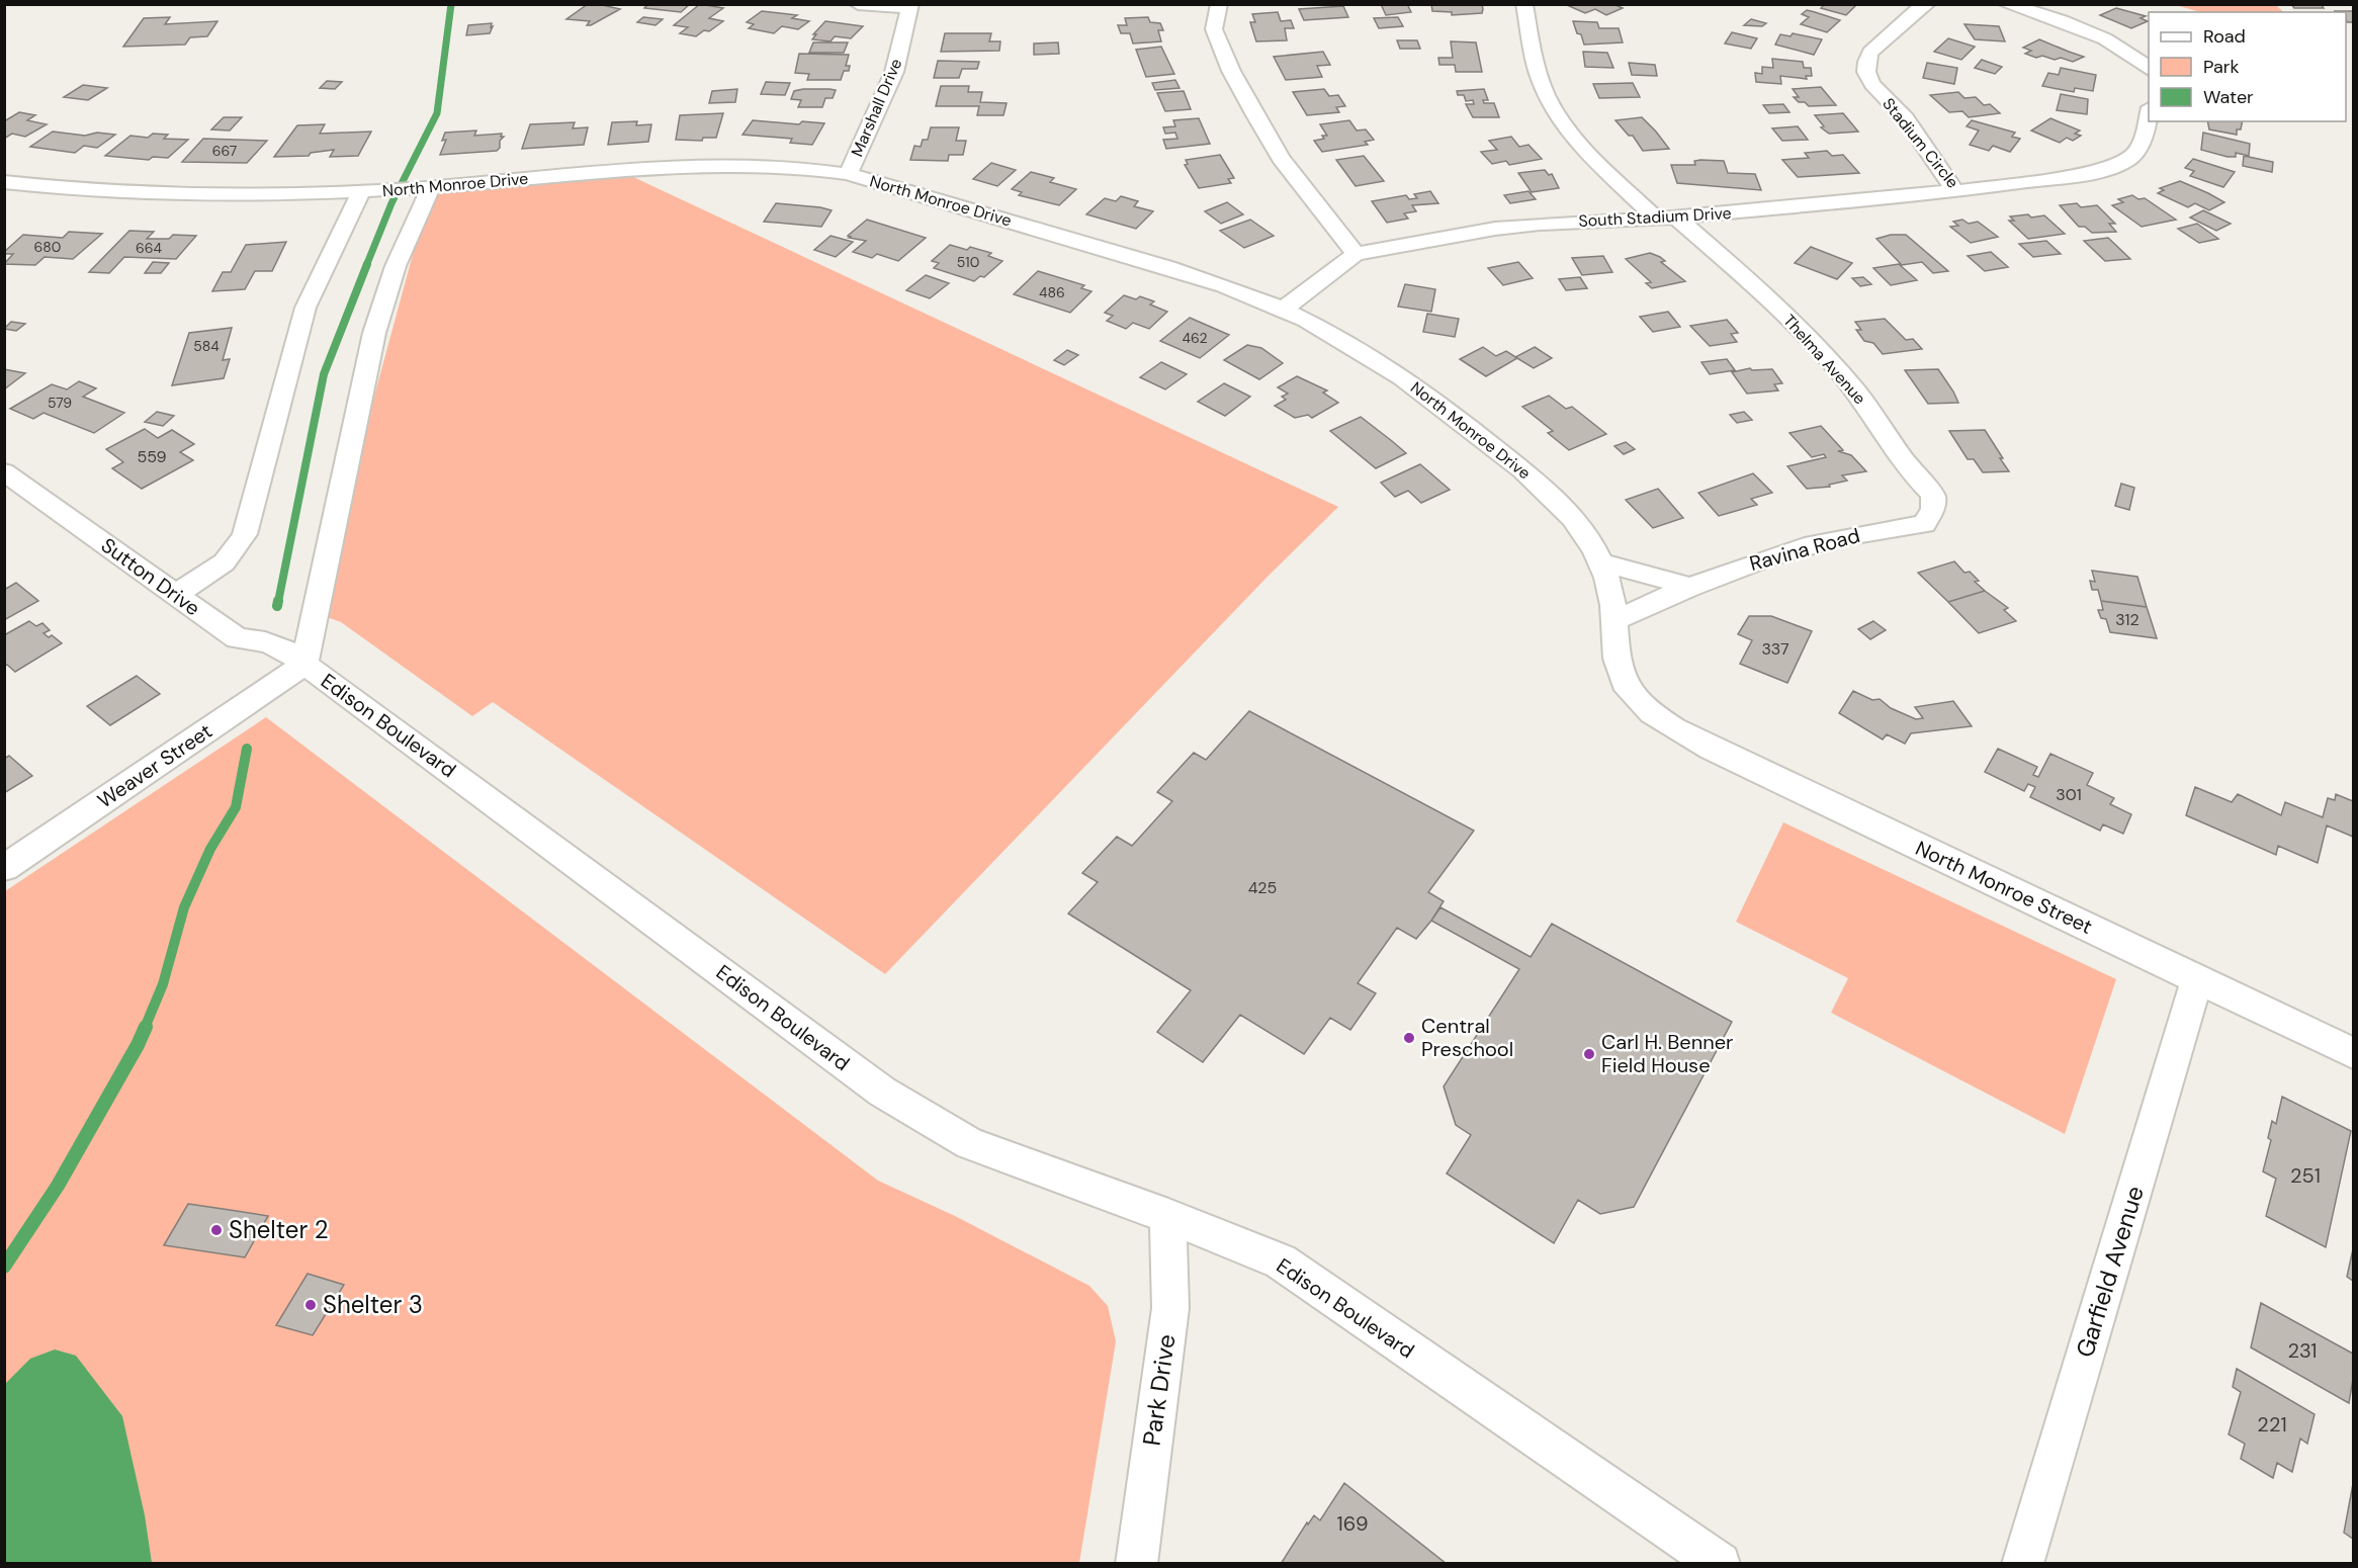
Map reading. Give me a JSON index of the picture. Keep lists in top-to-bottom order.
{
  "streets": {
    "street": [
      "Marshall Drive",
      "Stadium Circle",
      "North Monroe Drive",
      "South Stadium Drive",
      "Thelma Avenue",
      "Ravina Road",
      "Sutton Drive",
      "Edison Boulevard",
      "Weaver Street",
      "North Monroe Street",
      "Garfield Avenue",
      "Park Drive"
    ]
  },
  "crossings": [
    ["Marshall Drive", "North Monroe Drive"],
    ["Stadium Circle", "South Stadium Drive"],
    ["North Monroe Drive", "Ravina Road"],
    ["North Monroe Drive", "Edison Boulevard"],
    ["North Monroe Drive", "North Monroe Street"],
    ["South Stadium Drive", "Thelma Avenue"],
    ["Thelma Avenue", "Ravina Road"],
    ["Sutton Drive", "Edison Boulevard"],
    ["Sutton Drive", "Weaver Street"],
    ["Edison Boulevard", "Weaver Street"],
    ["Edison Boulevard", "Park Drive"],
    ["North Monroe Street", "Garfield Avenue"]
  ],
  "places": [
    "Central Preschool",
    "Carl H. Benner Field House",
    "Shelter 2",
    "Shelter 3"
  ],
  "house_numbers": [
    "667",
    "680",
    "664",
    "510",
    "486",
    "462",
    "584",
    "579",
    "559",
    "312",
    "337",
    "301",
    "425",
    "251",
    "231",
    "221",
    "169"
  ],
  "legend": ["Road", "Park", "Water"]
}
